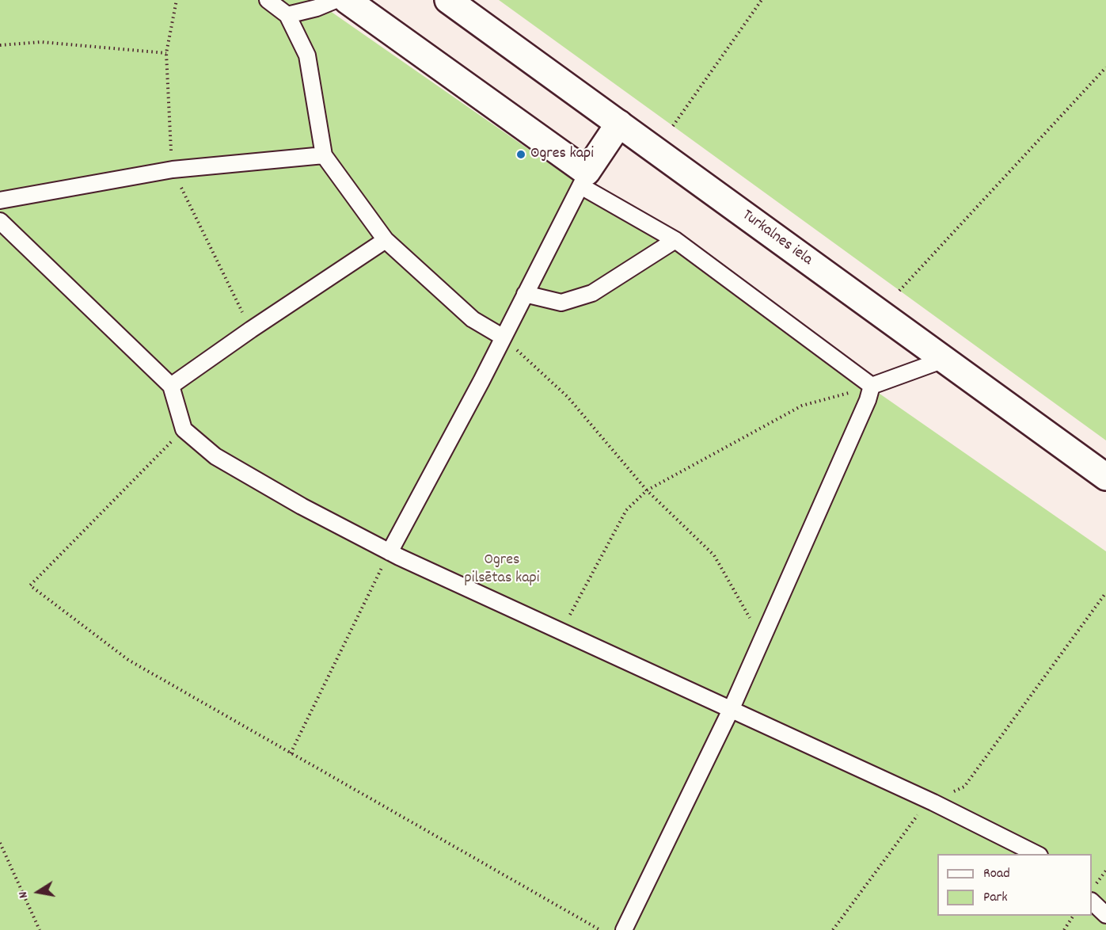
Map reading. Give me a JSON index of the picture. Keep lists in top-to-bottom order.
{
  "streets": {
    "main road": ["Turkalnes iela"]
  },
  "parks": ["Ogres pilsētas kapi"],
  "places": ["Ogres kapi"],
  "legend": ["Road", "Park"],
  "north": "left"
}
